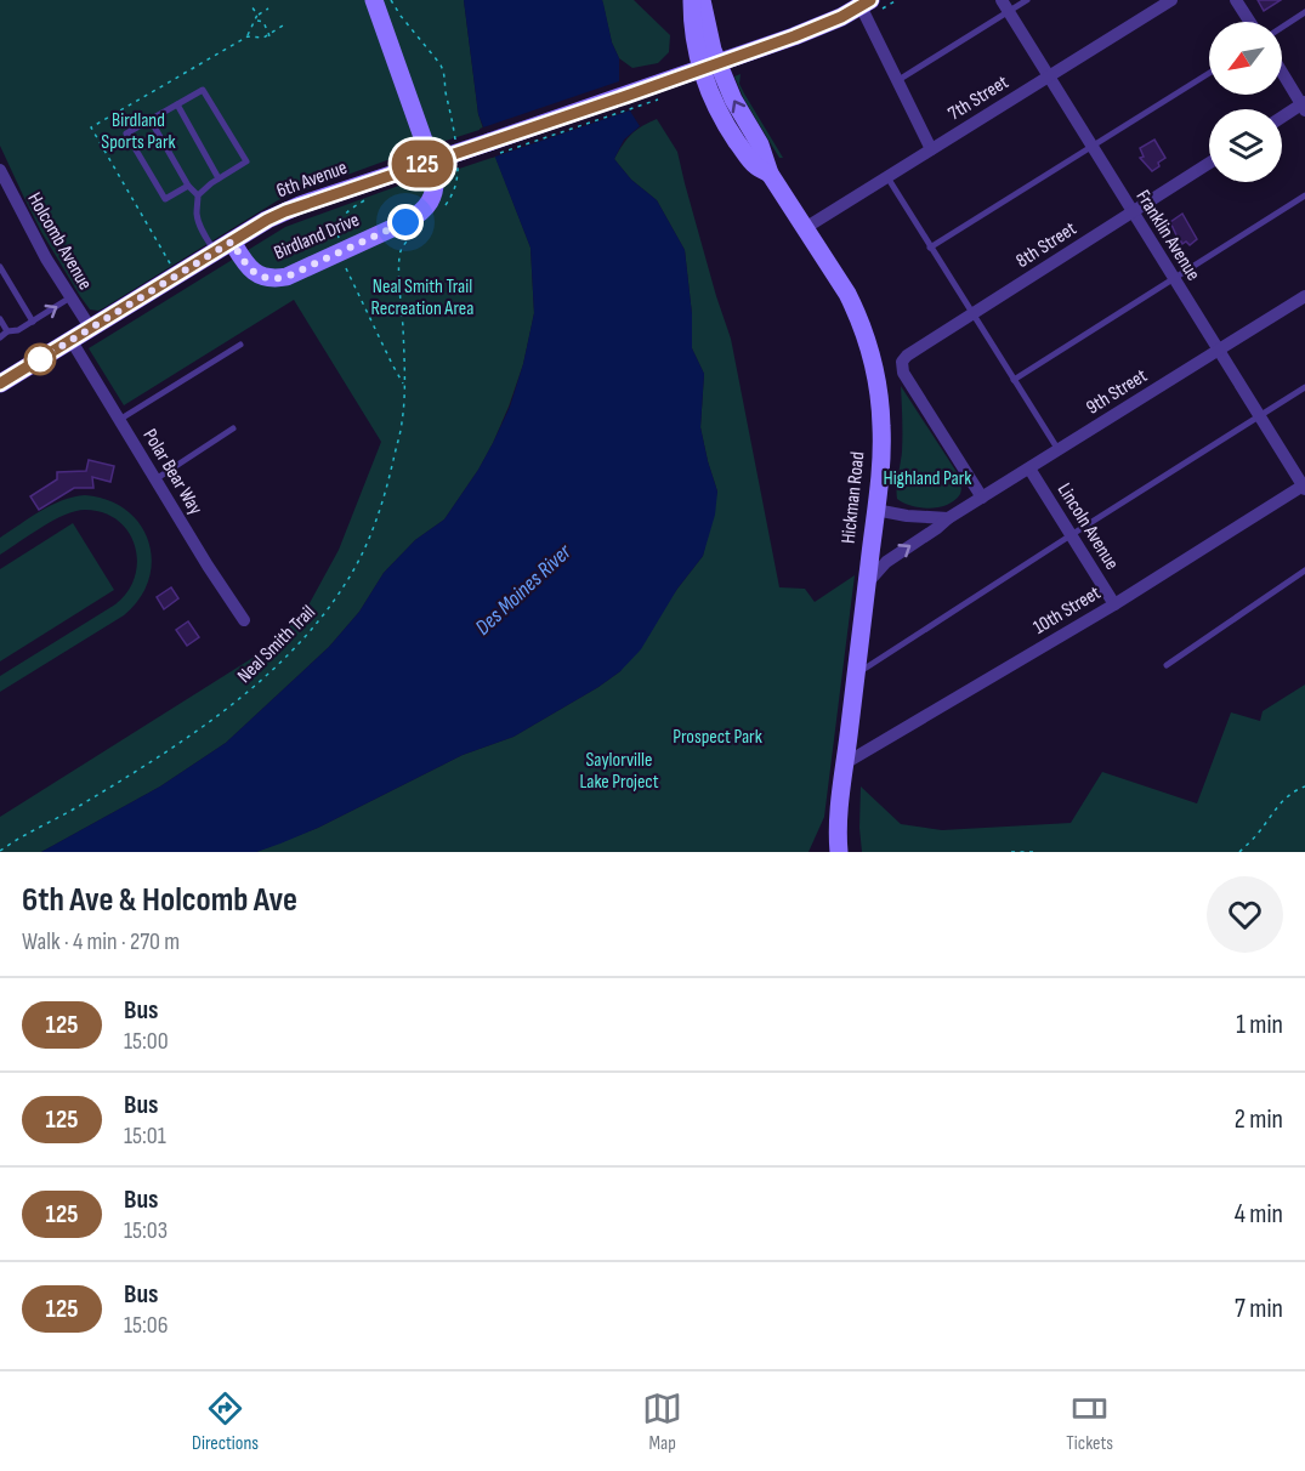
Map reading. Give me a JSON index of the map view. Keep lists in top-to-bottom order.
{
  "streets": {
    "main road": ["6th Avenue", "Birdland Drive", "Hickman Road"],
    "street": [
      "7th Street",
      "Franklin Avenue",
      "Holcomb Avenue",
      "8th Street",
      "9th Street",
      "Polar Bear Way",
      "Lincoln Avenue",
      "10th Street"
    ],
    "path": ["Neal Smith Trail"]
  },
  "crossings": [
    ["7th Street", "Franklin Avenue"],
    ["7th Street", "Hickman Road"],
    ["6th Avenue", "Birdland Drive"],
    ["6th Avenue", "Holcomb Avenue"],
    ["6th Avenue", "Polar Bear Way"],
    ["6th Avenue", "Hickman Road"],
    ["Franklin Avenue", "8th Street"],
    ["Franklin Avenue", "9th Street"],
    ["Franklin Avenue", "10th Street"],
    ["8th Street", "9th Street"],
    ["9th Street", "Hickman Road"],
    ["9th Street", "Lincoln Avenue"],
    ["Hickman Road", "10th Street"],
    ["Lincoln Avenue", "10th Street"]
  ],
  "water": ["Des Moines River"],
  "parks": [
    "Birdland Sports Park",
    "Neal Smith Trail Recreation Area",
    "Highland Park",
    "Prospect Park",
    "Saylorville Lake Project"
  ],
  "lines": ["bus line 125"],
  "north": "bottom left",
  "page": {
    "on_map": "125",
    "heading": ["6th Ave & Holcomb Ave", "Walk · 4 min · 270 m"],
    "list": [
      {
        "mark": "125",
        "name": "Bus",
        "note": "15:00",
        "value": "1 min"
      },
      {
        "mark": "125",
        "name": "Bus",
        "note": "15:01",
        "value": "2 min"
      },
      {
        "mark": "125",
        "name": "Bus",
        "note": "15:03",
        "value": "4 min"
      },
      {
        "mark": "125",
        "name": "Bus",
        "note": "15:06",
        "value": "7 min"
      }
    ],
    "tabs": ["Directions", "Map", "Tickets"]
  }
}
